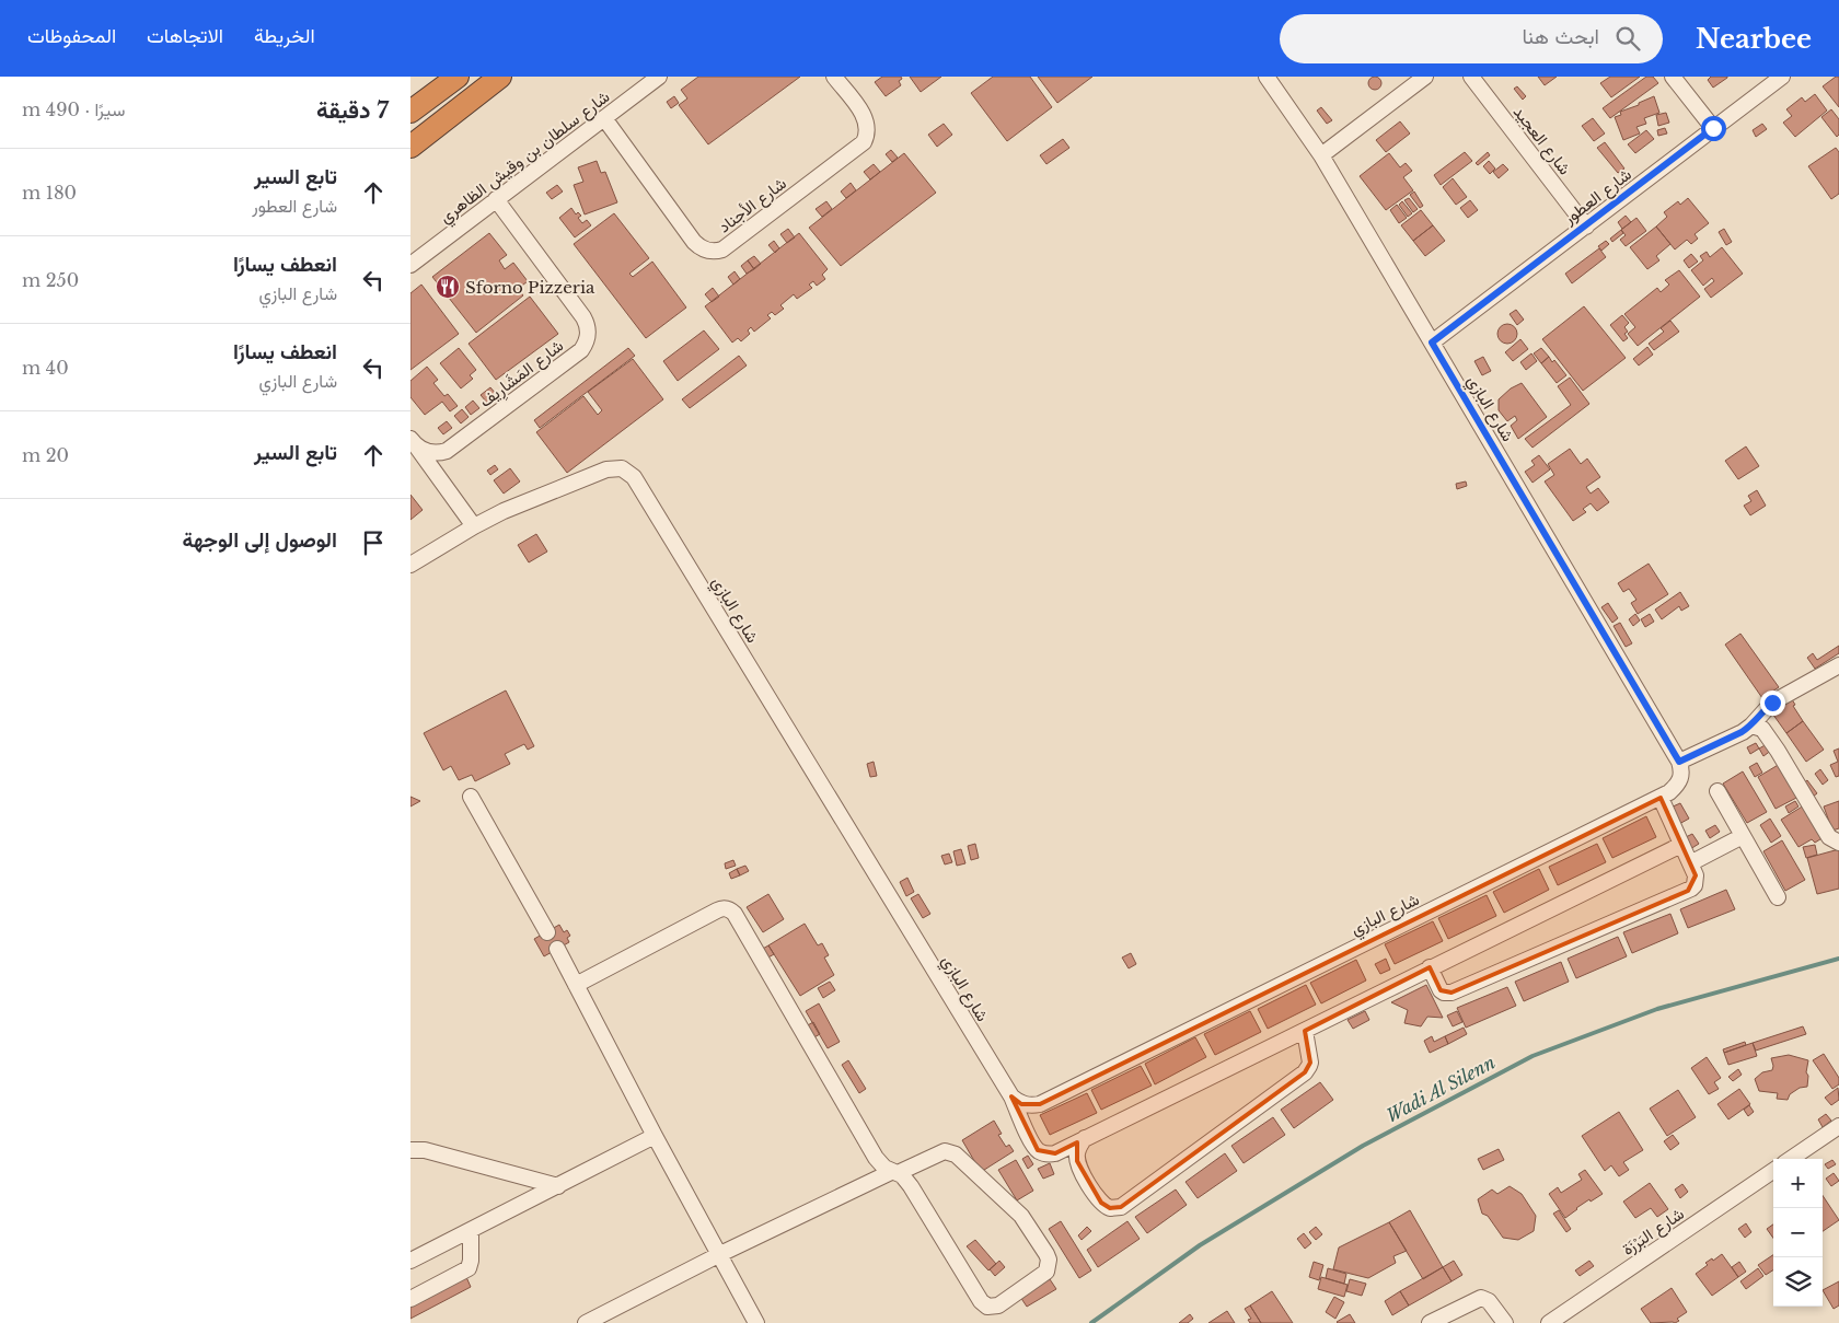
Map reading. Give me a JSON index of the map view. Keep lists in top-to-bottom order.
{
  "streets": {
    "street": [
      "شارع العجيد",
      "شارع سلطان بن وقيش الظاهري",
      "شارع العطور",
      "شارع الأجناد",
      "شارع المَشَارِيف",
      "شارع البازي",
      "شارع البَرْزَة"
    ]
  },
  "crossings": [
    ["شارع العجيد", "شارع العطور"],
    ["شارع سلطان بن وقيش الظاهري", "شارع الأجناد"],
    ["شارع سلطان بن وقيش الظاهري", "شارع المَشَارِيف"],
    ["شارع العطور", "شارع البازي"]
  ],
  "water": ["Wadi Al Silenn"],
  "places": {
    "restaurant": ["Sforno Pizzeria"]
  },
  "page": {
    "header": "Nearbee",
    "search": "ابحث هنا",
    "nav": ["الخريطة", "الاتجاهات", "المحفوظات"],
    "heading": ["7 دقيقة", "سيرًا · 490 m"],
    "list": [
      ["تابع السير", "شارع العطور", "180 m"],
      ["انعطف يسارًا", "شارع البازي", "250 m"],
      ["انعطف يسارًا", "شارع البازي", "40 m"],
      ["تابع السير", "20 m"],
      "الوصول إلى الوجهة"
    ],
    "map_buttons": ["+", "−"]
  }
}
